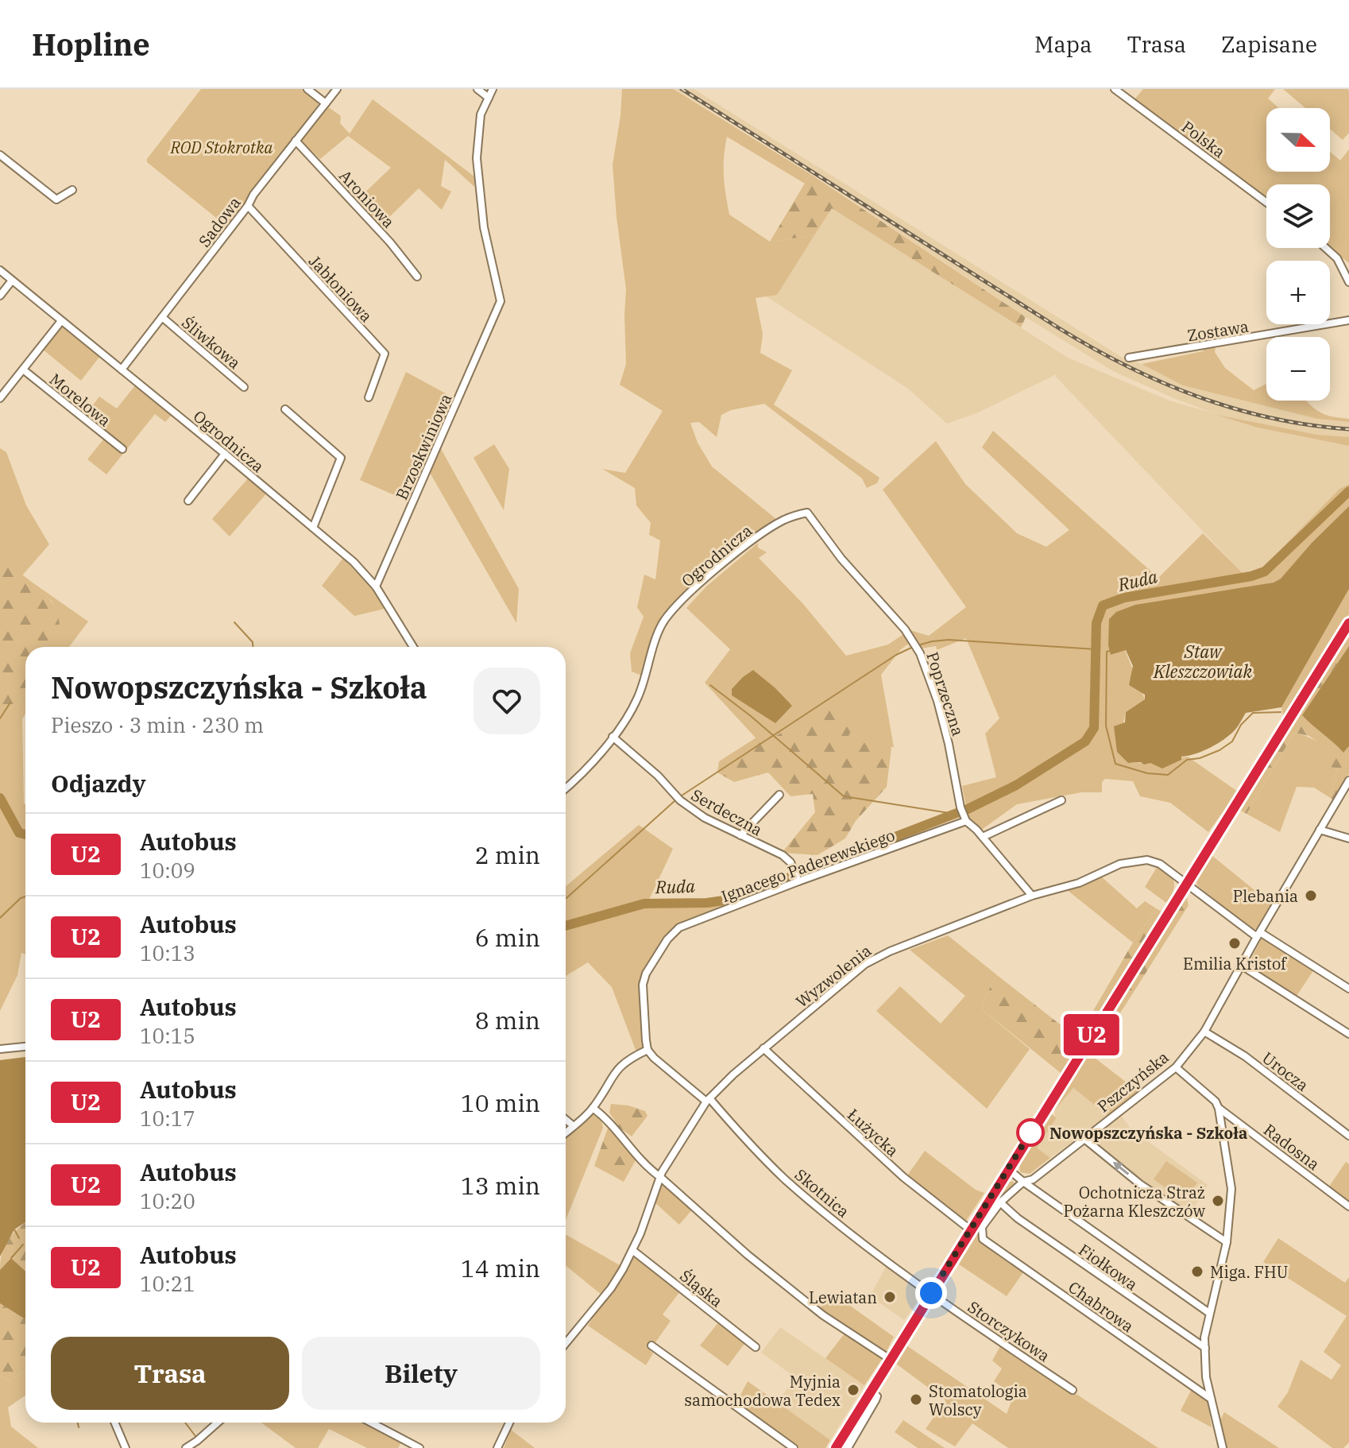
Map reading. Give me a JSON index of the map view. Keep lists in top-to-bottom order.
{
  "streets": {
    "street": [
      "Polska",
      "Aroniowa",
      "Sadowa",
      "Jabłoniowa",
      "Zostawa",
      "Śliwkowa",
      "Morelowa",
      "Ogrodnicza",
      "Brzoskwiniowa",
      "Poprzeczna",
      "Serdeczna",
      "Ignacego Paderewskiego",
      "Wyzwolenia",
      "Urocza",
      "Pszczyńska",
      "Łużycka",
      "Radosna",
      "Skotnica",
      "Fiołkowa",
      "Śląska",
      "Chabrowa",
      "Storczykowa"
    ]
  },
  "crossings": [
    ["Aroniowa", "Sadowa"],
    ["Sadowa", "Jabłoniowa"],
    ["Sadowa", "Śliwkowa"],
    ["Sadowa", "Ogrodnicza"],
    ["Ogrodnicza", "Brzoskwiniowa"],
    ["Ogrodnicza", "Poprzeczna"],
    ["Ogrodnicza", "Serdeczna"],
    ["Poprzeczna", "Ignacego Paderewskiego"],
    ["Serdeczna", "Ignacego Paderewskiego"],
    ["Wyzwolenia", "Pszczyńska"],
    ["Wyzwolenia", "Łużycka"],
    ["Wyzwolenia", "Skotnica"],
    ["Wyzwolenia", "Śląska"],
    ["Urocza", "Pszczyńska"],
    ["Pszczyńska", "Radosna"],
    ["Pszczyńska", "Fiołkowa"],
    ["Pszczyńska", "Chabrowa"],
    ["Skotnica", "Storczykowa"]
  ],
  "water": ["Ruda", "Staw Kleszczowiak"],
  "parks": ["ROD Stokrotka"],
  "places": [
    "Plebania",
    "Emilia Kristof",
    "Nowopszczyńska - Szkoła",
    "Ochotnicza Straż Pożarna Kleszczów",
    "Miga. FHU",
    "Lewiatan",
    "Myjnia samochodowa Tedex",
    "Stomatologia Wolscy"
  ],
  "lines": ["bus line U2"],
  "north": "right",
  "page": {
    "header": "Hopline",
    "nav": ["Mapa", "Trasa", "Zapisane"],
    "on_map": "U2",
    "map_buttons": ["+", "−"],
    "heading": [
      ["Nowopszczyńska - Szkoła", "Pieszo · 3 min · 230 m"],
      "Odjazdy"
    ],
    "list": [
      {
        "mark": "U2",
        "name": "Autobus",
        "note": "10:09",
        "value": "2 min"
      },
      {
        "mark": "U2",
        "name": "Autobus",
        "note": "10:13",
        "value": "6 min"
      },
      {
        "mark": "U2",
        "name": "Autobus",
        "note": "10:15",
        "value": "8 min"
      },
      {
        "mark": "U2",
        "name": "Autobus",
        "note": "10:17",
        "value": "10 min"
      },
      {
        "mark": "U2",
        "name": "Autobus",
        "note": "10:20",
        "value": "13 min"
      },
      {
        "mark": "U2",
        "name": "Autobus",
        "note": "10:21",
        "value": "14 min"
      }
    ],
    "buttons": ["Trasa", "Bilety"]
  }
}
